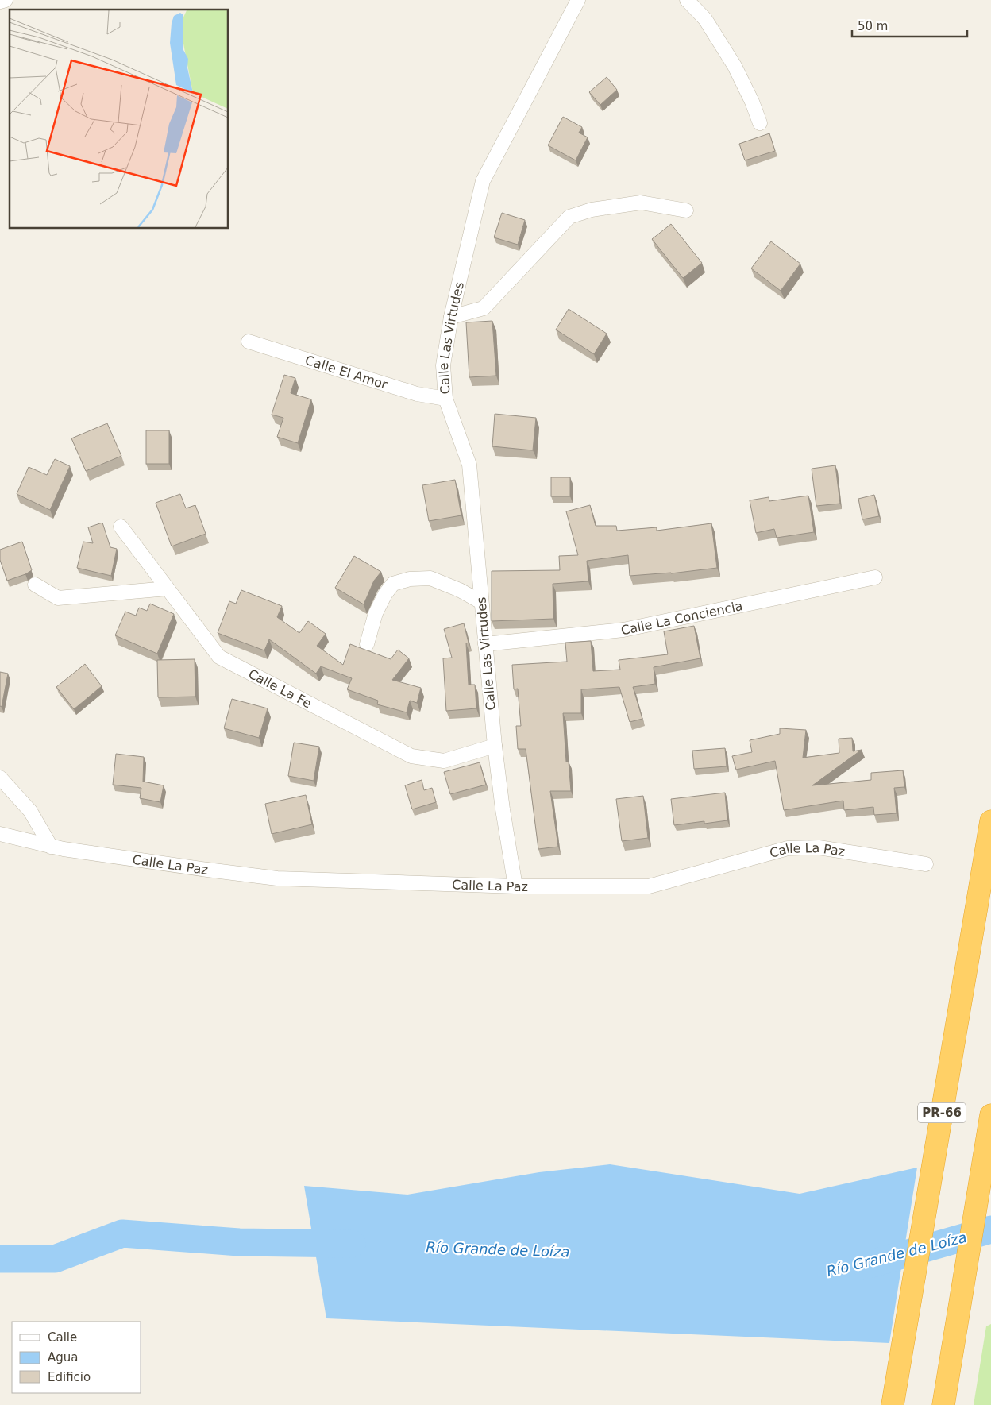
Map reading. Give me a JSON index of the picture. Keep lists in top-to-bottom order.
{
  "streets": {
    "highway": ["PR-66"],
    "street": [
      "Calle Las Virtudes",
      "Calle El Amor",
      "Calle La Conciencia",
      "Calle La Fe",
      "Calle La Paz"
    ]
  },
  "crossings": [
    ["Calle Las Virtudes", "Calle El Amor"],
    ["Calle Las Virtudes", "Calle La Conciencia"],
    ["Calle Las Virtudes", "Calle La Fe"],
    ["Calle Las Virtudes", "Calle La Paz"]
  ],
  "water": ["Río Grande de Loíza"],
  "legend": ["Calle", "Agua", "Edificio"],
  "scale_bar": "50 m"
}
